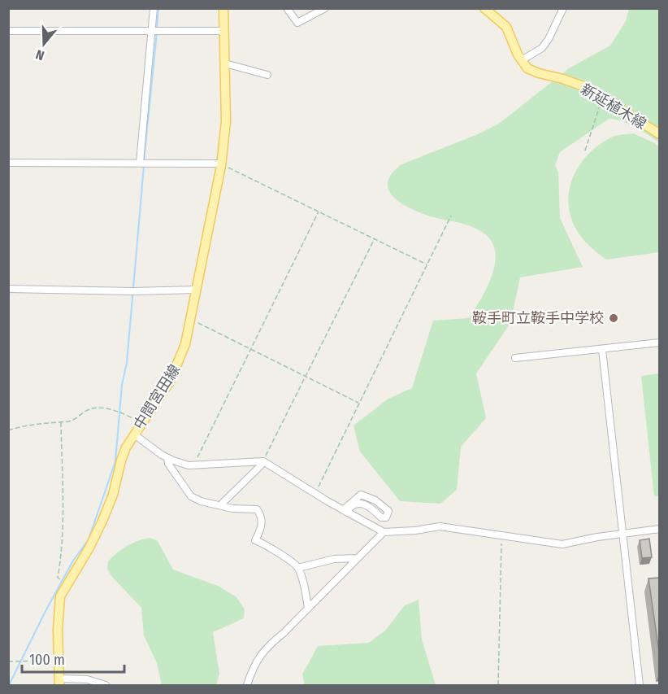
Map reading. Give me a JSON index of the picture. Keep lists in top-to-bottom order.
{
  "streets": {
    "main road": ["新延植木線", "中間宮田線"]
  },
  "places": ["鞍手町立鞍手中学校"],
  "scale_bar": "100 m",
  "north": "bottom"
}
